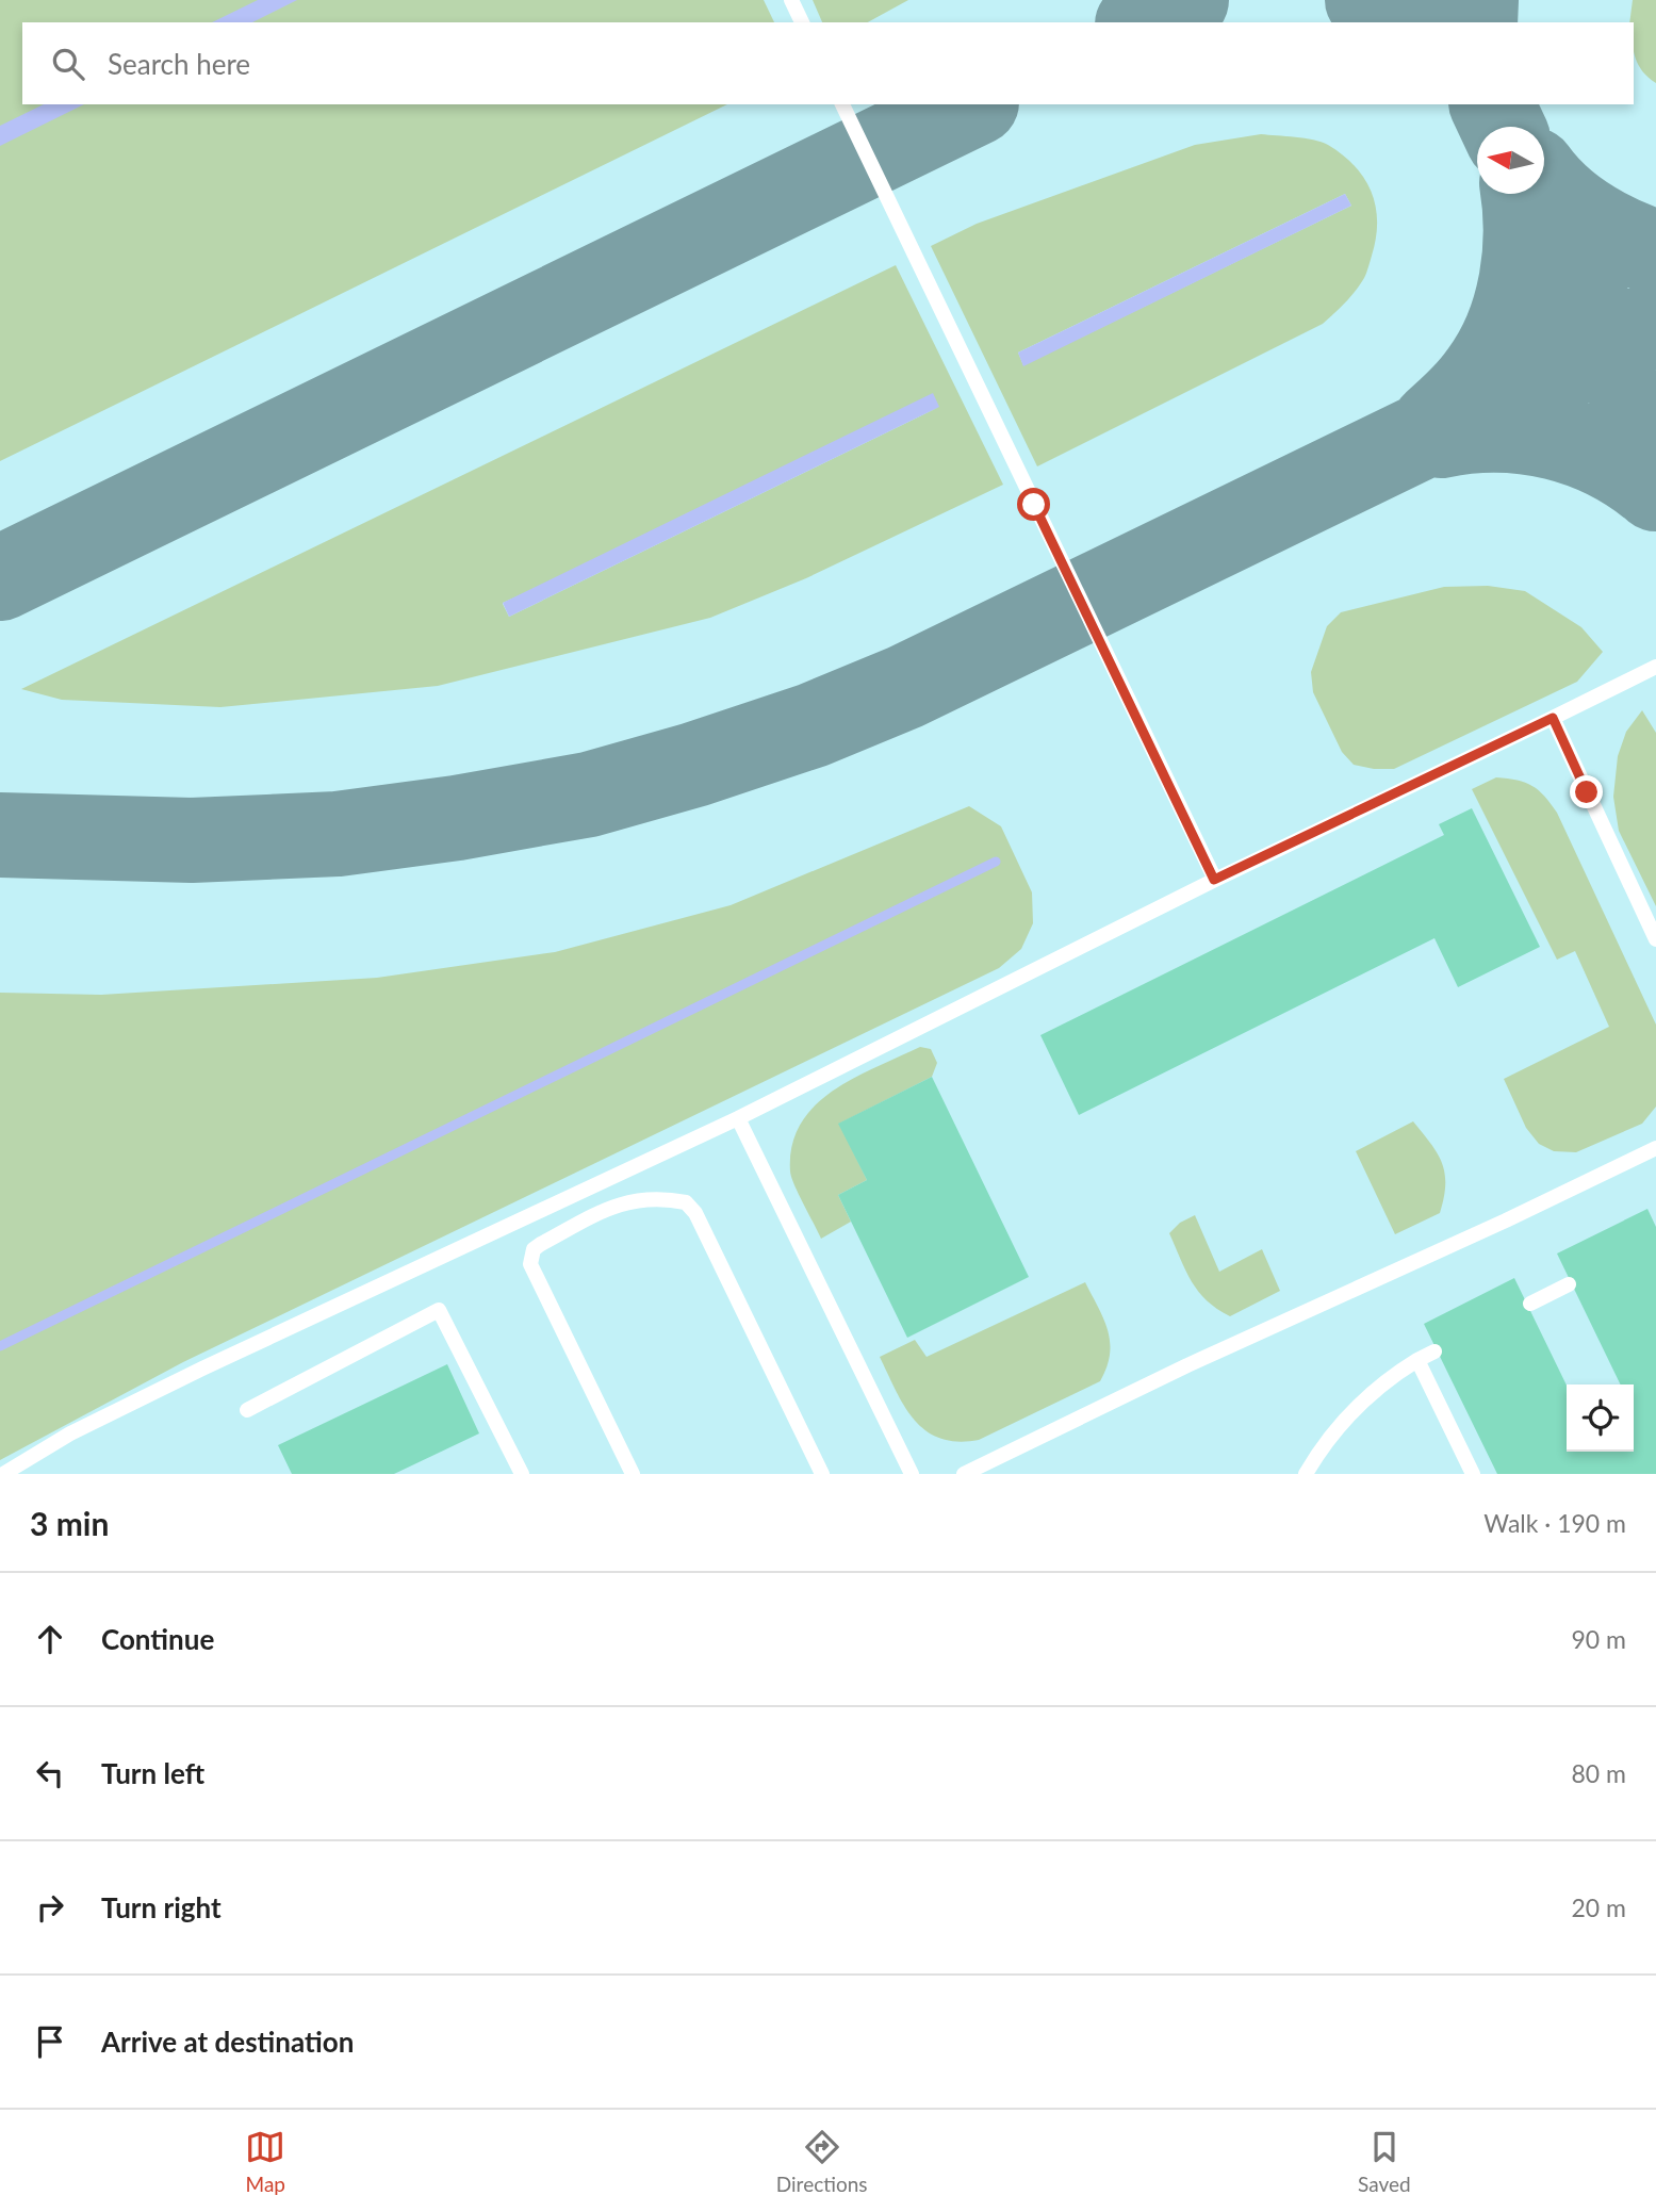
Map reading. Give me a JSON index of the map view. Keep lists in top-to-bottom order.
{
  "north": "left",
  "page": {
    "search": "Search here",
    "heading": ["3 min", "Walk · 190 m"],
    "list": [
      ["Continue", "90 m"],
      ["Turn left", "80 m"],
      ["Turn right", "20 m"],
      "Arrive at destination"
    ],
    "nav": ["Map", "Directions", "Saved"]
  }
}
